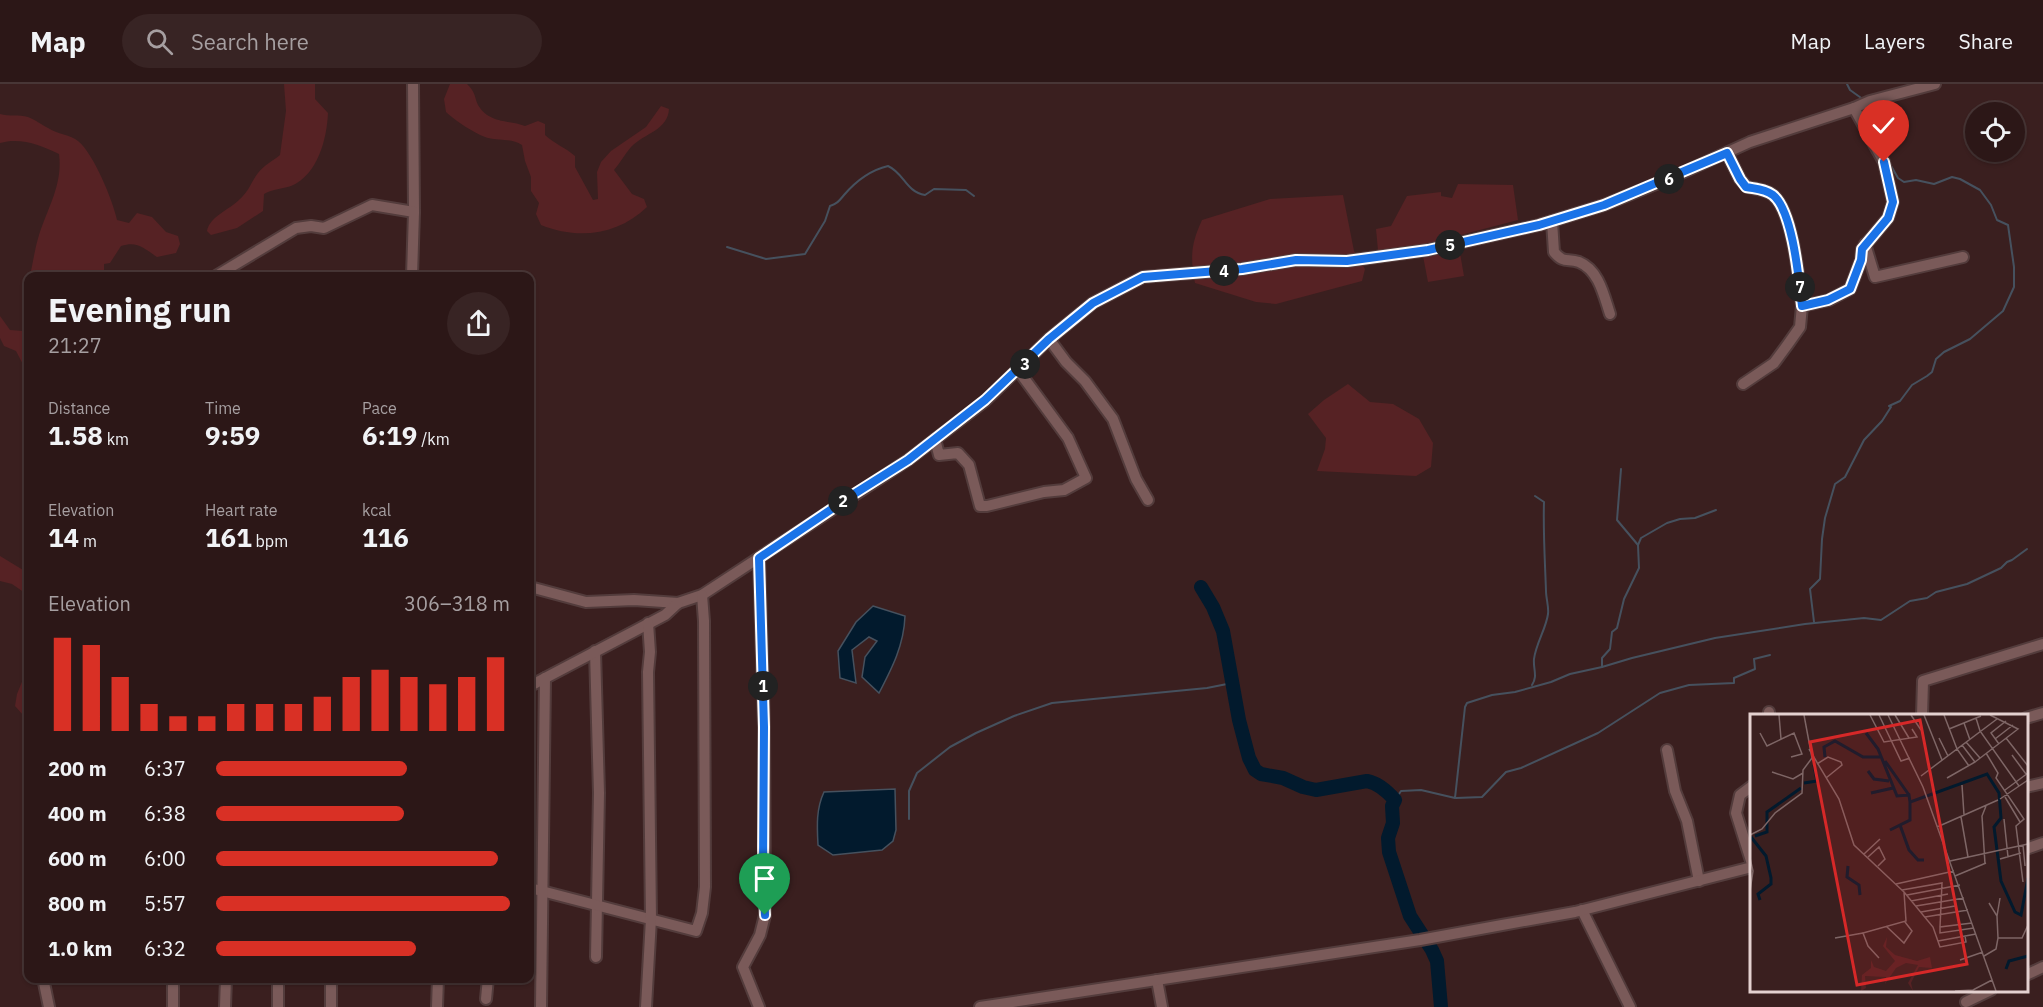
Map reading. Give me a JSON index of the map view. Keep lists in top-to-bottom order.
{
  "page": {
    "header": "Map",
    "search": "Search here",
    "nav": ["Map", "Layers", "Share"],
    "pins": [
      "6",
      "5",
      "4",
      "7",
      "3",
      "2",
      "1"
    ],
    "heading": ["Evening run", "21:27"],
    "stats": [
      ["Distance", "1.58 km"],
      ["Time", "9:59"],
      ["Pace", "6:19 /km"],
      ["Elevation", "14 m"],
      ["Heart rate", "161 bpm"],
      ["kcal", "116"]
    ],
    "chart": ["Elevation", "306–318 m"],
    "list": [
      {
        "name": "200 m",
        "note": "6:37"
      },
      {
        "name": "400 m",
        "note": "6:38"
      },
      {
        "name": "600 m",
        "note": "6:00"
      },
      {
        "name": "800 m",
        "note": "5:57"
      },
      {
        "name": "1.0 km",
        "note": "6:32"
      }
    ]
  }
}
